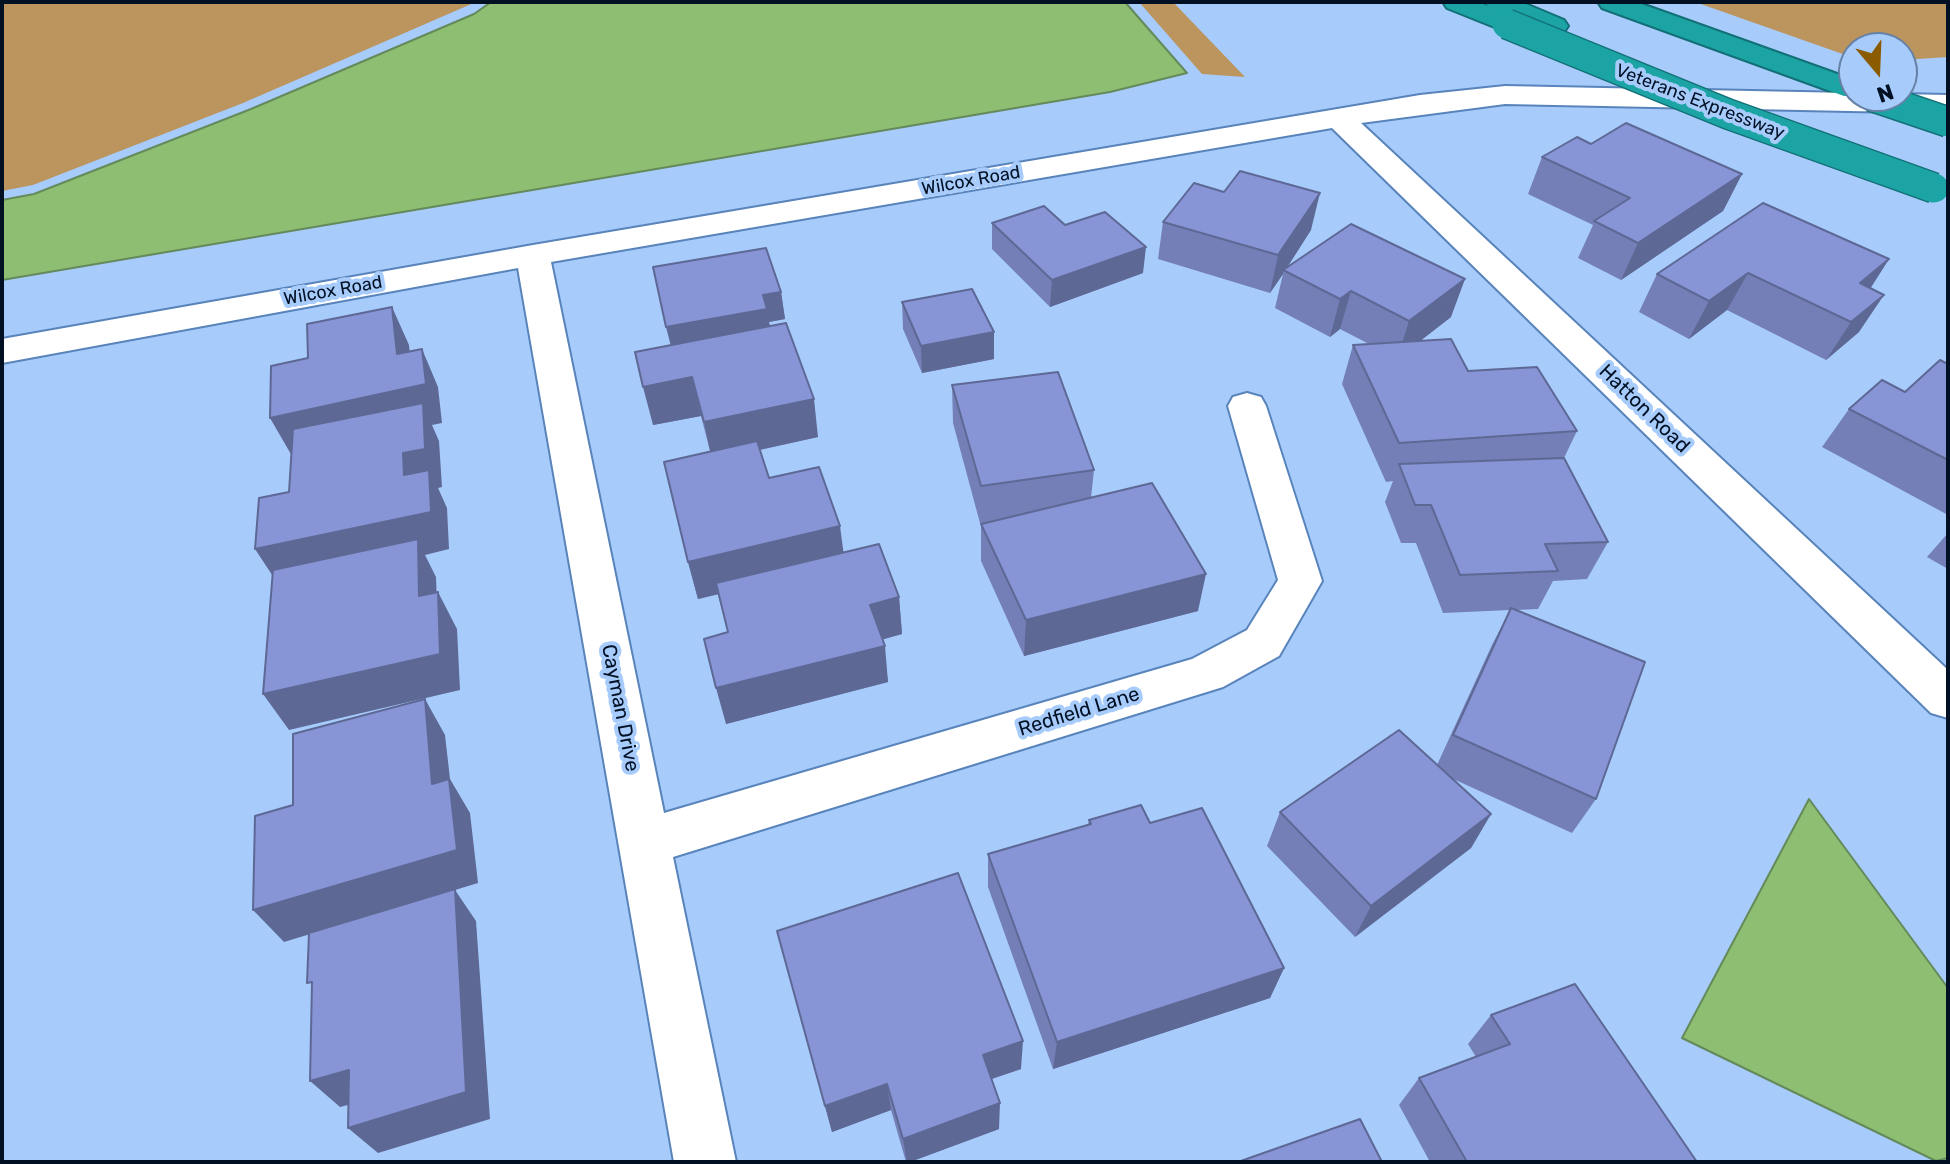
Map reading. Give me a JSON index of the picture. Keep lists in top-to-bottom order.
{
  "streets": {
    "highway": ["Veterans Expressway"],
    "street": [
      "Wilcox Road",
      "Hatton Road",
      "Cayman Drive",
      "Redfield Lane"
    ]
  },
  "crossings": [
    ["Wilcox Road", "Hatton Road"],
    ["Wilcox Road", "Cayman Drive"],
    ["Cayman Drive", "Redfield Lane"]
  ],
  "north": "bottom"
}
